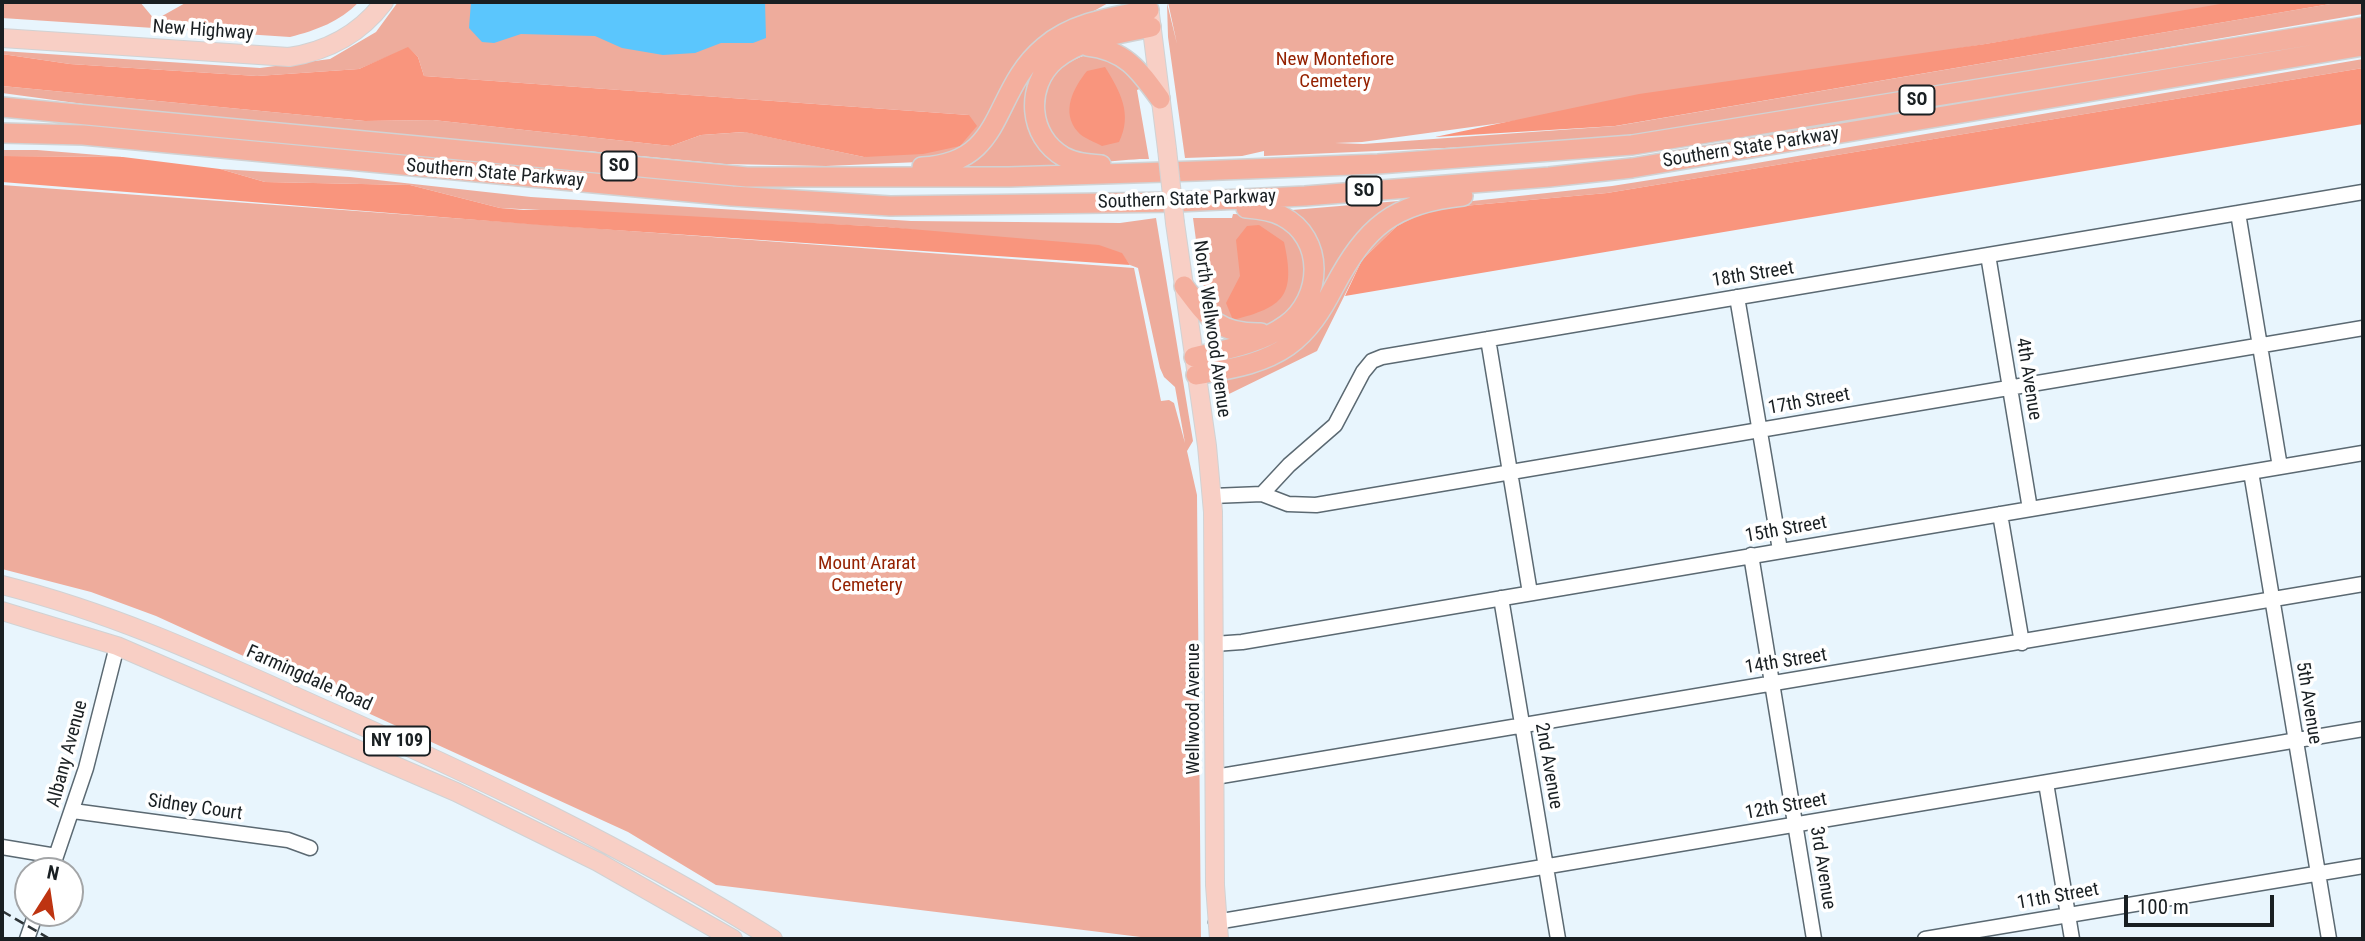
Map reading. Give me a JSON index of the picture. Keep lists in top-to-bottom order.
{
  "streets": {
    "highway": ["SO", "Southern State Parkway"],
    "main road": [
      "New Highway",
      "North Wellwood Avenue",
      "Farmingdale Road",
      "Wellwood Avenue",
      "NY 109"
    ],
    "street": [
      "18th Street",
      "4th Avenue",
      "17th Street",
      "15th Street",
      "14th Street",
      "5th Avenue",
      "Albany Avenue",
      "2nd Avenue",
      "12th Street",
      "Sidney Court",
      "3rd Avenue",
      "11th Street"
    ]
  },
  "crossings": [
    ["18th Street", "4th Avenue"],
    ["18th Street", "17th Street"],
    ["North Wellwood Avenue", "Wellwood Avenue"],
    ["4th Avenue", "17th Street"],
    ["4th Avenue", "15th Street"],
    ["15th Street", "5th Avenue"],
    ["15th Street", "Wellwood Avenue"],
    ["15th Street", "2nd Avenue"],
    ["15th Street", "3rd Avenue"],
    ["14th Street", "5th Avenue"],
    ["14th Street", "Wellwood Avenue"],
    ["14th Street", "2nd Avenue"],
    ["14th Street", "3rd Avenue"],
    ["5th Avenue", "12th Street"],
    ["5th Avenue", "11th Street"],
    ["Wellwood Avenue", "12th Street"],
    ["NY 109", "Albany Avenue"],
    ["Albany Avenue", "Sidney Court"],
    ["2nd Avenue", "12th Street"],
    ["12th Street", "3rd Avenue"]
  ],
  "parks": ["New Montefiore Cemetery", "Mount Ararat Cemetery"],
  "scale_bar": "100 m",
  "north": "top"
}
